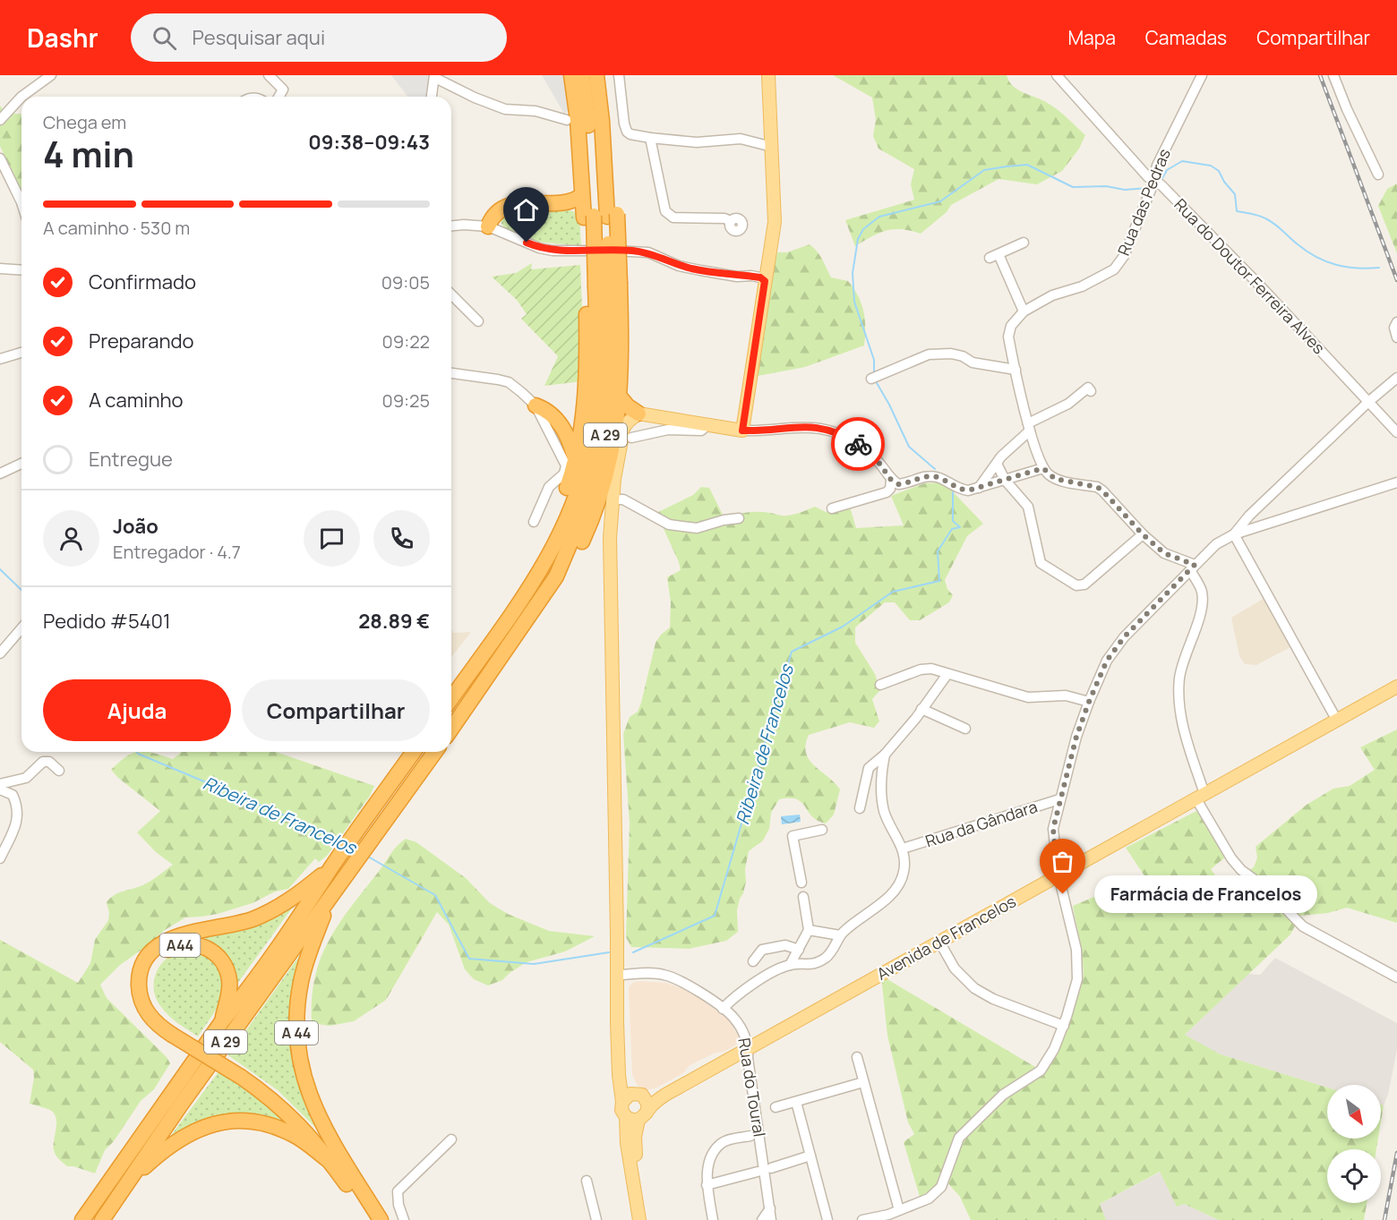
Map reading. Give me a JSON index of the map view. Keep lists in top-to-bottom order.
{
  "streets": {
    "highway": ["A 29", "A44", "A 44"],
    "main road": ["Avenida de Francelos"],
    "street": [
      "Rua das Pedras",
      "Rua do Doutor Ferreira Alves",
      "Rua da Gândara",
      "Rua do Toural"
    ]
  },
  "crossings": [
    ["Rua das Pedras", "Rua do Doutor Ferreira Alves"],
    ["A 29", "A44"],
    ["A 29", "A 44"],
    ["Avenida de Francelos", "Rua do Toural"],
    ["A44", "A 44"]
  ],
  "water": ["Ribeira de Francelos"],
  "places": ["Farmácia de Francelos"],
  "north": "bottom right",
  "page": {
    "header": "Dashr",
    "search": "Pesquisar aqui",
    "nav": ["Mapa", "Camadas", "Compartilhar"],
    "heading": ["4 min", "Chega em", "09:38–09:43"],
    "panel": [
      "João",
      "Entregador · 4.7",
      "Pedido #5401",
      "28.89 €"
    ],
    "bar": "A caminho · 530 m",
    "list": [
      ["Confirmado", "09:05"],
      ["Preparando", "09:22"],
      ["A caminho", "09:25"],
      "Entregue"
    ],
    "buttons": ["Ajuda", "Compartilhar"],
    "bubble": "Farmácia de Francelos"
  }
}
